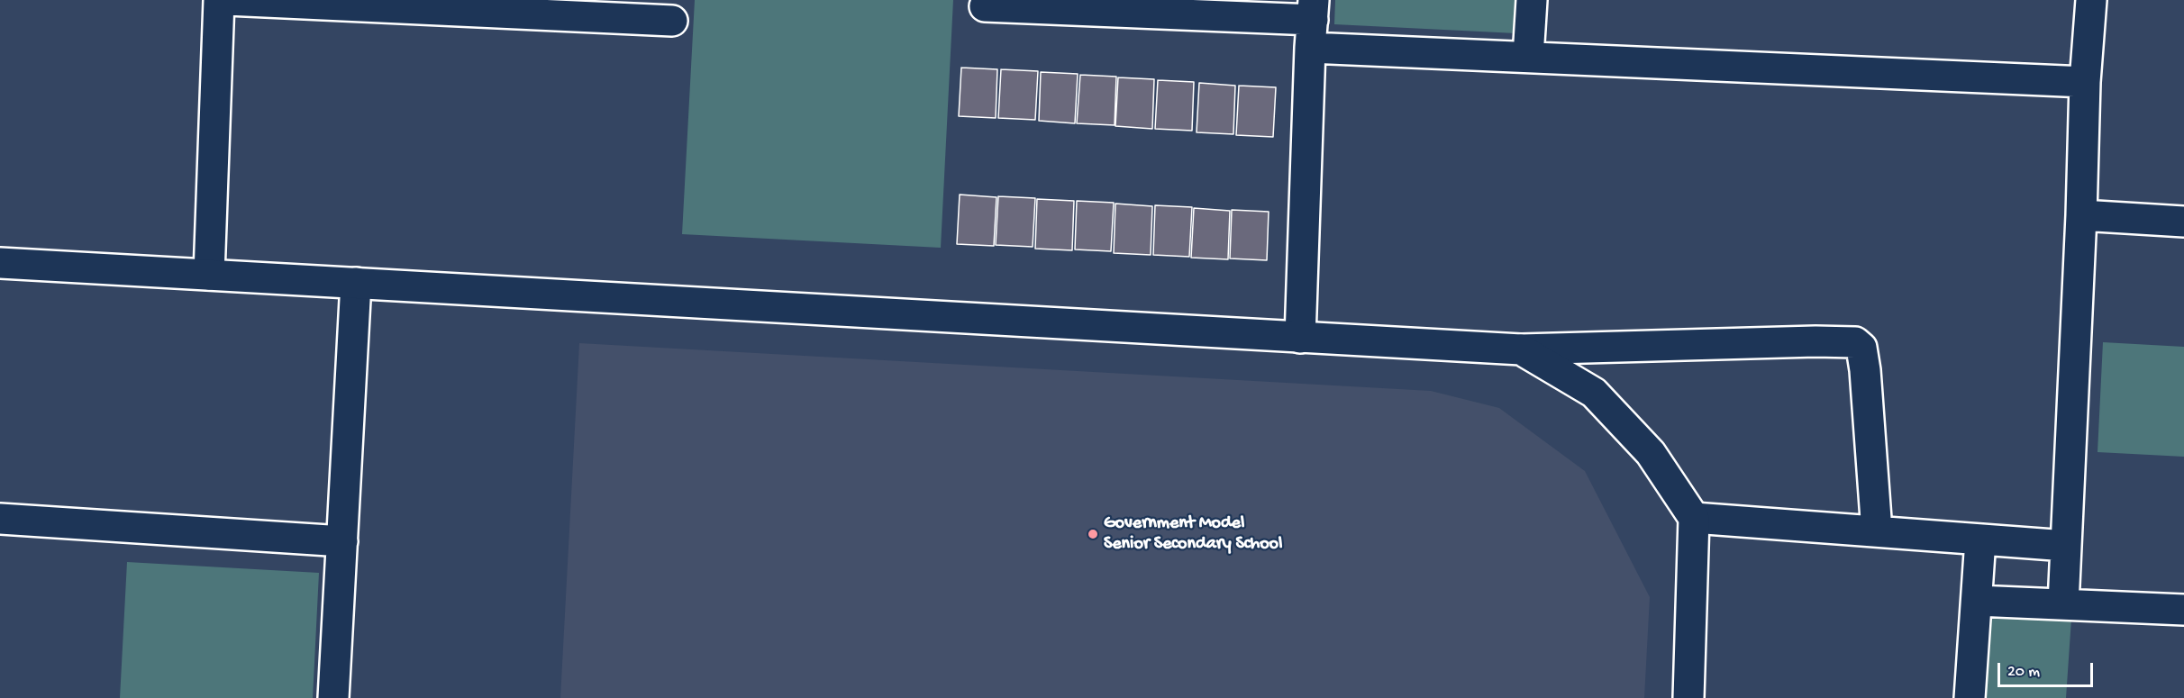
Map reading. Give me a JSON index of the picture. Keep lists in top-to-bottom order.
{
  "places": ["Government Model Senior Secondary School"],
  "scale_bar": "20 m"
}
